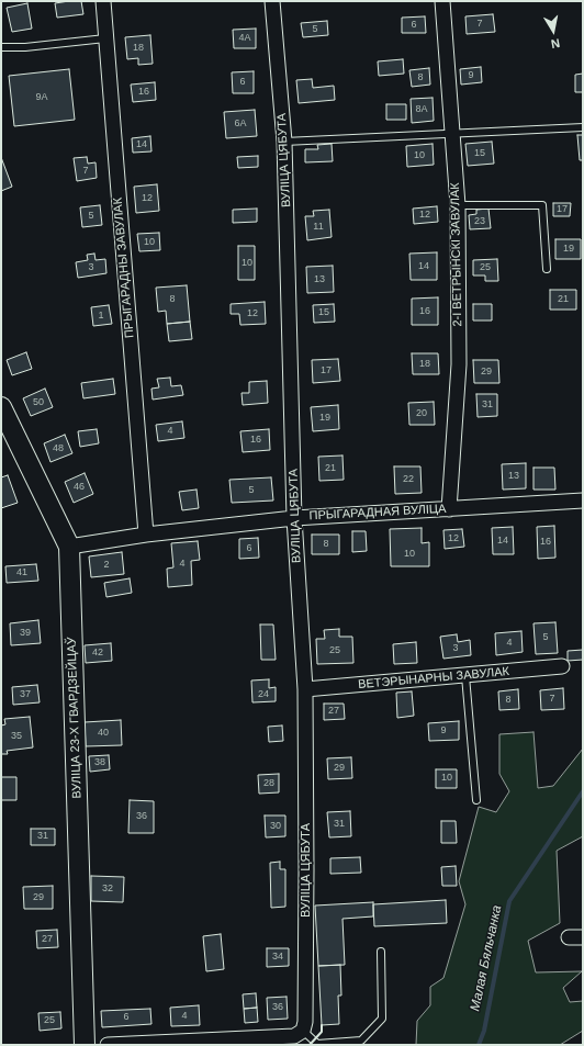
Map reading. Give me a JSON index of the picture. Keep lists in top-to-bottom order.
{
  "streets": {
    "street": [
      "ВУЛІЦА ЦЯБУТА",
      "2-І ВЕТРЫНСКІ ЗАВУЛАК",
      "ПРЫГАРАДНЫ ЗАВУЛАК",
      "ПРЫГАРАДНАЯ ВУЛІЦА",
      "ВЕТЭРЫНАРНЫ ЗАВУЛАК",
      "ВУЛІЦА 23-Х ГВАРДЗЕЙЦАЎ"
    ]
  },
  "crossings": [
    ["ВУЛІЦА ЦЯБУТА", "ПРЫГАРАДНАЯ ВУЛІЦА"],
    ["ВУЛІЦА ЦЯБУТА", "ВЕТЭРЫНАРНЫ ЗАВУЛАК"],
    ["2-І ВЕТРЫНСКІ ЗАВУЛАК", "ПРЫГАРАДНАЯ ВУЛІЦА"],
    ["ПРЫГАРАДНЫ ЗАВУЛАК", "ПРЫГАРАДНАЯ ВУЛІЦА"],
    ["ПРЫГАРАДНАЯ ВУЛІЦА", "ВУЛІЦА 23-Х ГВАРДЗЕЙЦАЎ"]
  ],
  "water": ["Малая Бяльчанка"],
  "house_numbers": [
    "7",
    "6",
    "5",
    "4А",
    "18",
    "9",
    "8",
    "6",
    "16",
    "9А",
    "8А",
    "6А",
    "14",
    "15",
    "10",
    "7",
    "12",
    "17",
    "12",
    "5",
    "23",
    "11",
    "10",
    "19",
    "10",
    "14",
    "3",
    "25",
    "13",
    "8",
    "21",
    "16",
    "15",
    "12",
    "1",
    "18",
    "17",
    "29",
    "50",
    "31",
    "20",
    "19",
    "4",
    "16",
    "48",
    "21",
    "13",
    "22",
    "46",
    "5",
    "12",
    "14",
    "16",
    "8",
    "6",
    "10",
    "4",
    "2",
    "41",
    "39",
    "5",
    "4",
    "3",
    "25",
    "42",
    "37",
    "24",
    "7",
    "8",
    "27",
    "9",
    "40",
    "35",
    "38",
    "29",
    "10",
    "28",
    "36",
    "31",
    "30",
    "31",
    "32",
    "29",
    "27",
    "34",
    "36",
    "4",
    "6",
    "25"
  ],
  "north": "bottom"
}
